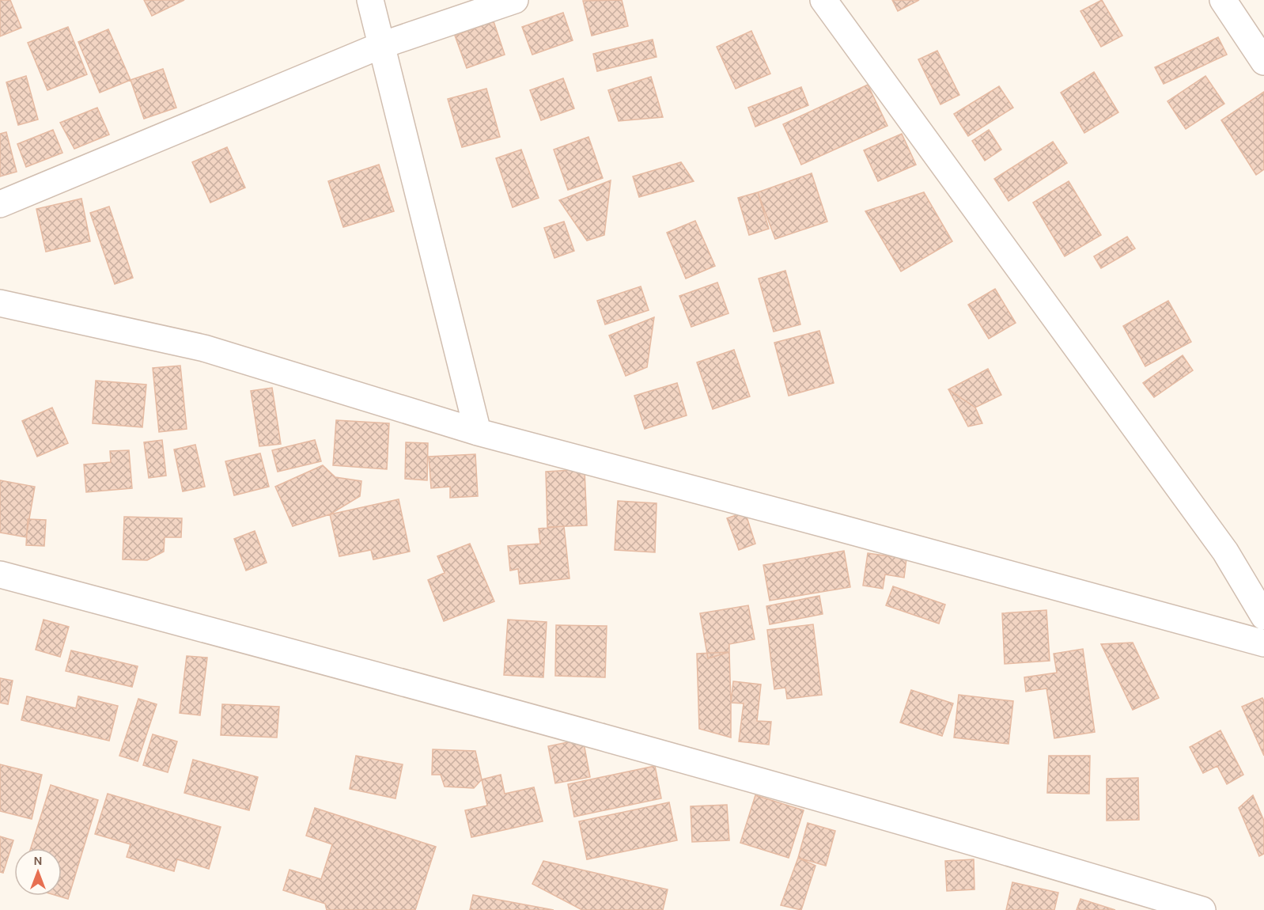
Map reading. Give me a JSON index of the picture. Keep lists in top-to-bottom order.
{
  "north": "top"
}
